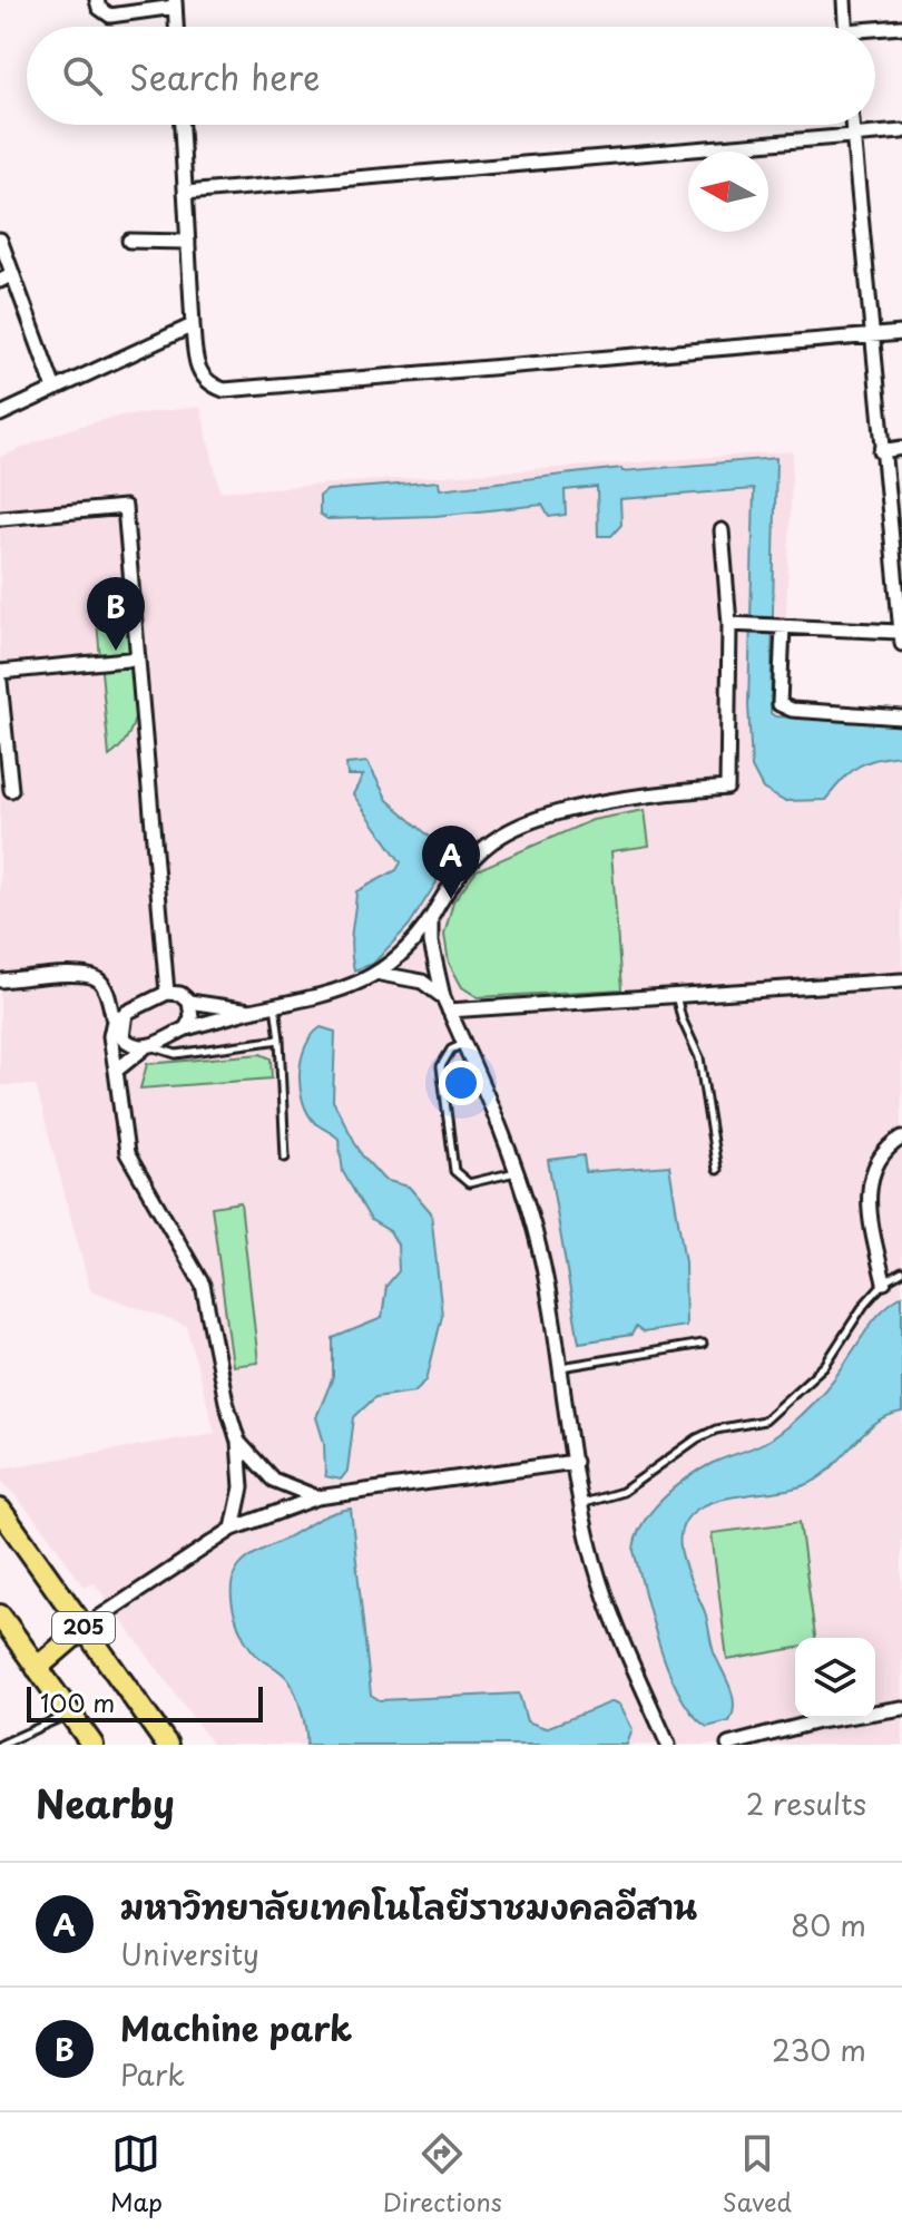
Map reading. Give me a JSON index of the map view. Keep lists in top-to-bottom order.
{
  "streets": {
    "main road": ["205"]
  },
  "scale_bar": "100 m",
  "north": "left",
  "page": {
    "search": "Search here",
    "pins": ["B", "A"],
    "scale": "100 m",
    "heading": ["Nearby", "2 results"],
    "list": [
      {
        "mark": "A",
        "name": "มหาวิทยาลัยเทคโนโลยีราชมงคลอีสาน",
        "note": "University",
        "value": "80 m"
      },
      {
        "mark": "B",
        "name": "Machine park",
        "note": "Park",
        "value": "230 m"
      }
    ],
    "nav": ["Map", "Directions", "Saved"]
  }
}
